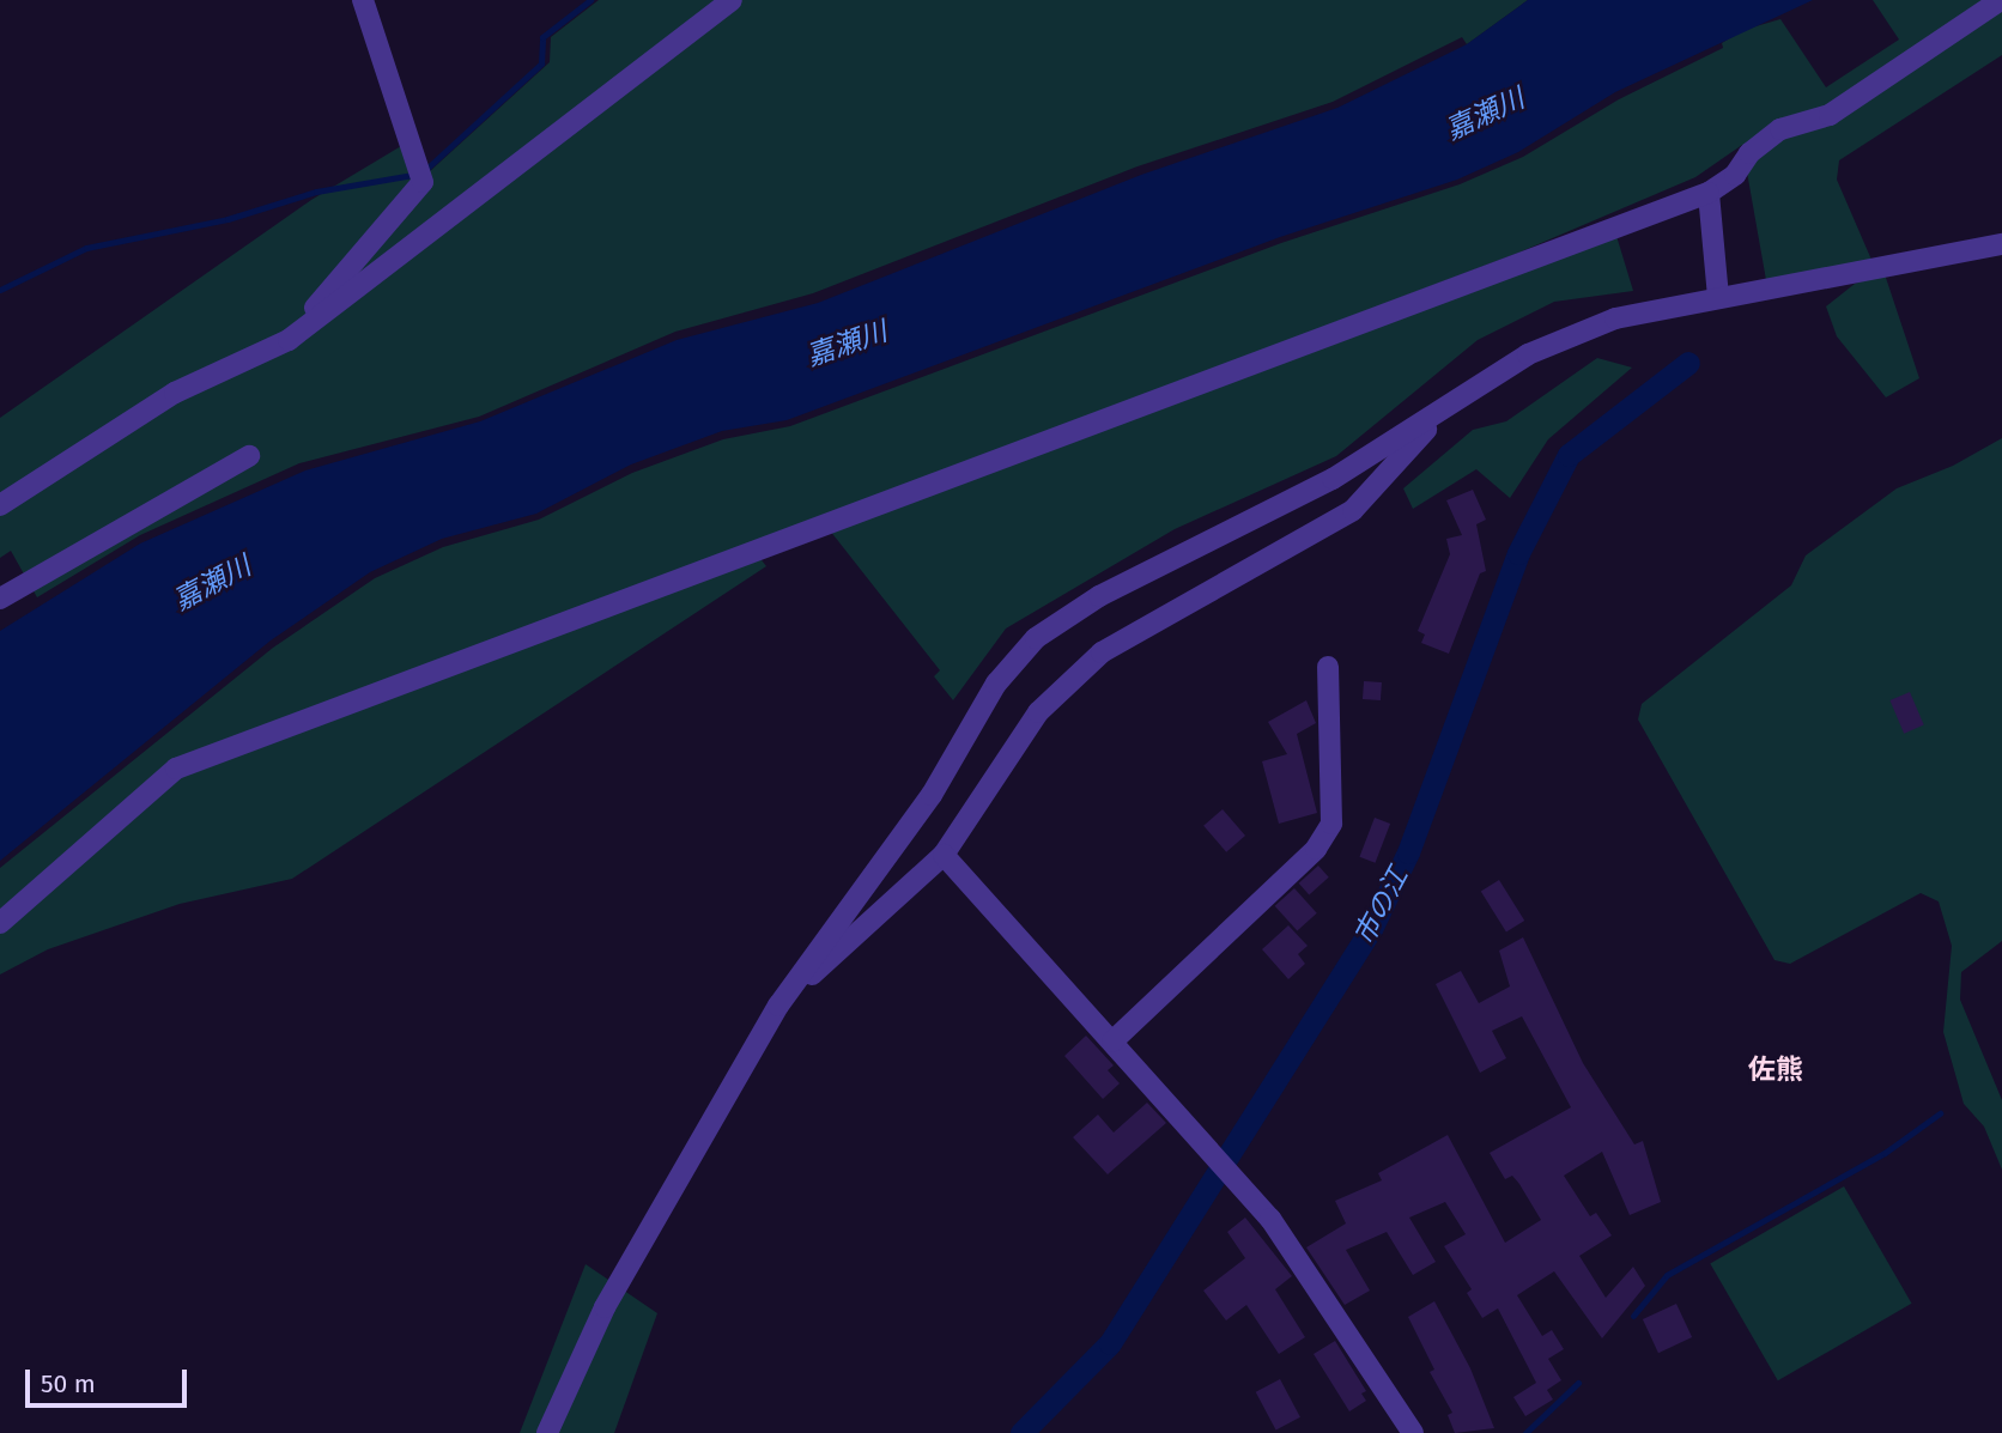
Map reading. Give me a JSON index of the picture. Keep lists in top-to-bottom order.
{
  "districts": ["佐熊"],
  "water": ["嘉瀬川", "市の江"],
  "scale_bar": "50 m"
}
